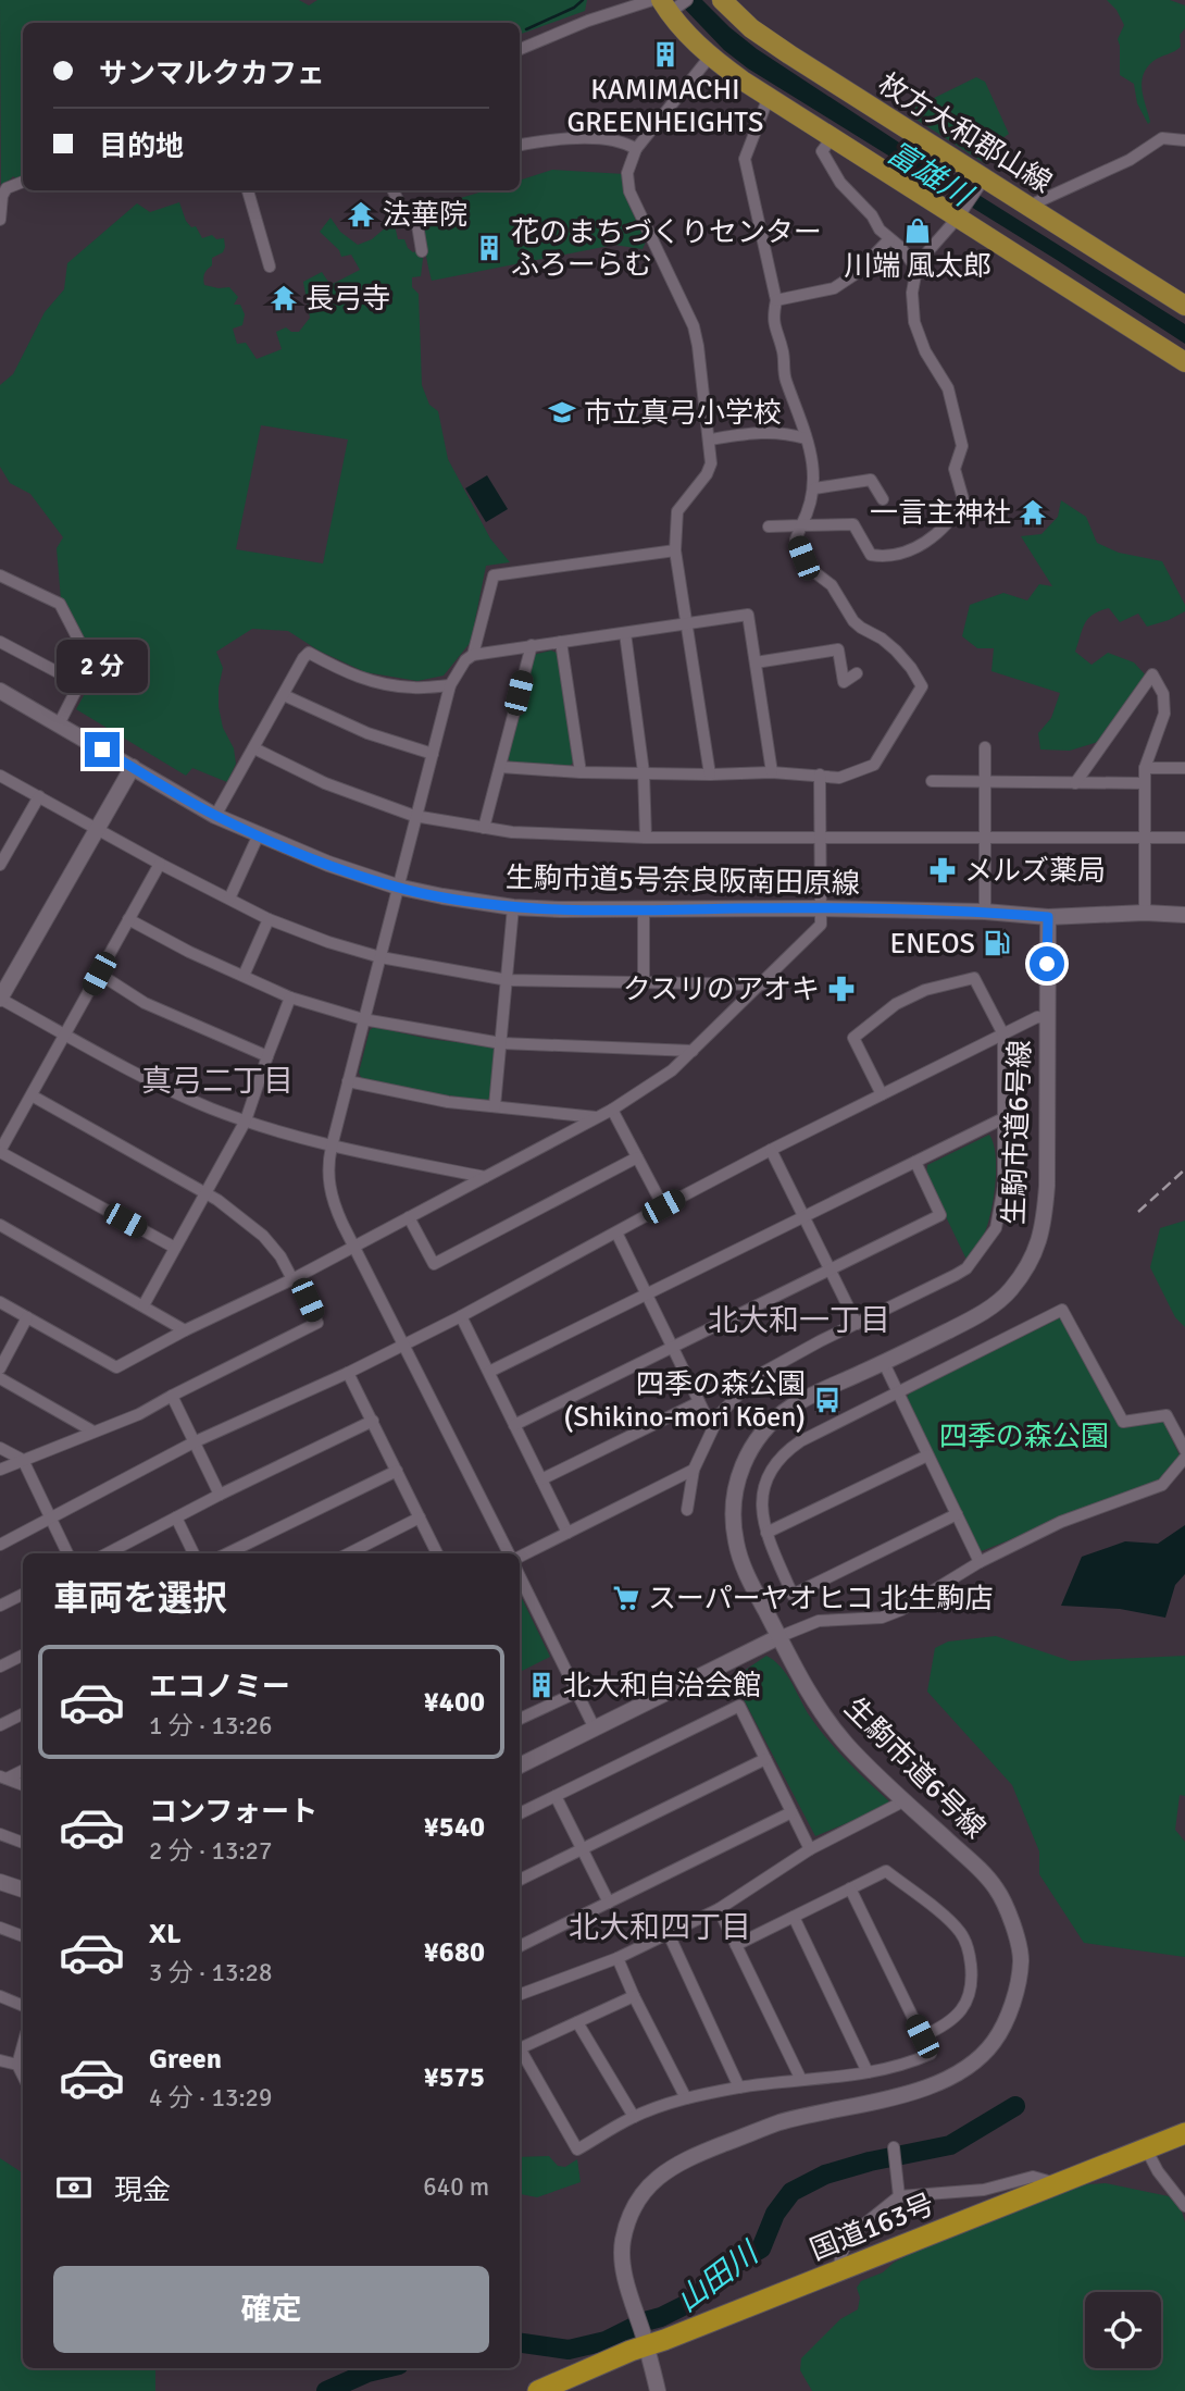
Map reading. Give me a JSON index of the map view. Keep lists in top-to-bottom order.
{
  "streets": {
    "highway": ["国道163号"],
    "main road": ["枚方大和郡山線"],
    "street": ["生駒市道5号奈良阪南田原線", "生駒市道6号線"]
  },
  "crossings": [
    ["生駒市道5号奈良阪南田原線", "生駒市道6号線"],
    ["生駒市道6号線", "国道163号"]
  ],
  "districts": ["真弓二丁目", "北大和一丁目", "北大和四丁目"],
  "water": ["富雄川", "山田川"],
  "parks": ["四季の森公園"],
  "places": {
    "building": ["KAMIMACHI GREENHEIGHTS", "花のまちづくりセンター ふろーらむ", "北大和自治会館"],
    "temple": ["法華院", "長弓寺", "一言主神社"],
    "shop": ["川端 風太郎"],
    "school or university": ["市立真弓小学校"],
    "pharmacy": ["メルズ薬局", "クスリのアオキ"],
    "fuel station": ["ENEOS"],
    "bus stop": ["四季の森公園 (Shikino-mori Kōen)"],
    "supermarket": ["スーパーヤオヒコ 北生駒店"]
  },
  "page": {
    "banner": ["サンマルクカフェ", "目的地"],
    "bubble": "2 分",
    "heading": "車両を選択",
    "list": [
      {
        "name": "エコノミー",
        "note": "1 分 · 13:26",
        "value": "¥400"
      },
      {
        "name": "コンフォート",
        "note": "2 分 · 13:27",
        "value": "¥540"
      },
      {
        "name": "XL",
        "note": "3 分 · 13:28",
        "value": "¥680"
      },
      {
        "name": "Green",
        "note": "4 分 · 13:29",
        "value": "¥575"
      }
    ],
    "pay": ["現金", "640 m"],
    "buttons": "確定"
  }
}
